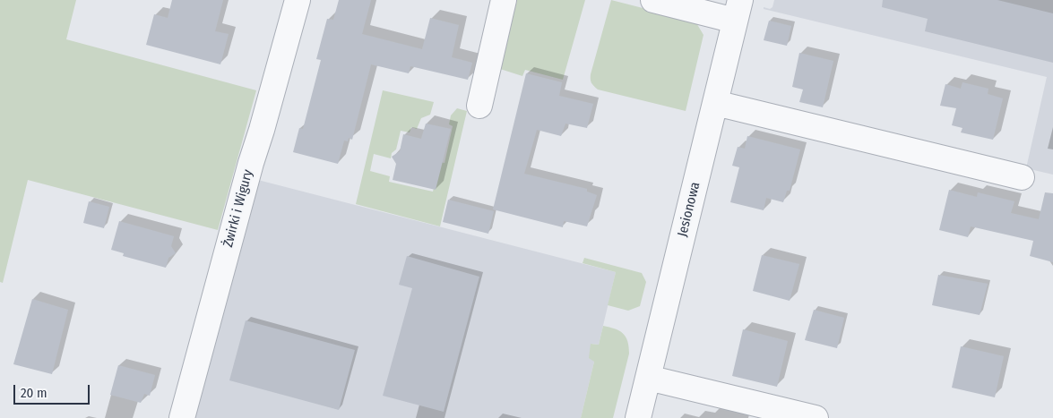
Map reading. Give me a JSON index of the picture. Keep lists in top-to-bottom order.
{
  "streets": {
    "street": ["Żwirki i Wigury", "Jesionowa"]
  },
  "scale_bar": "20 m"
}
